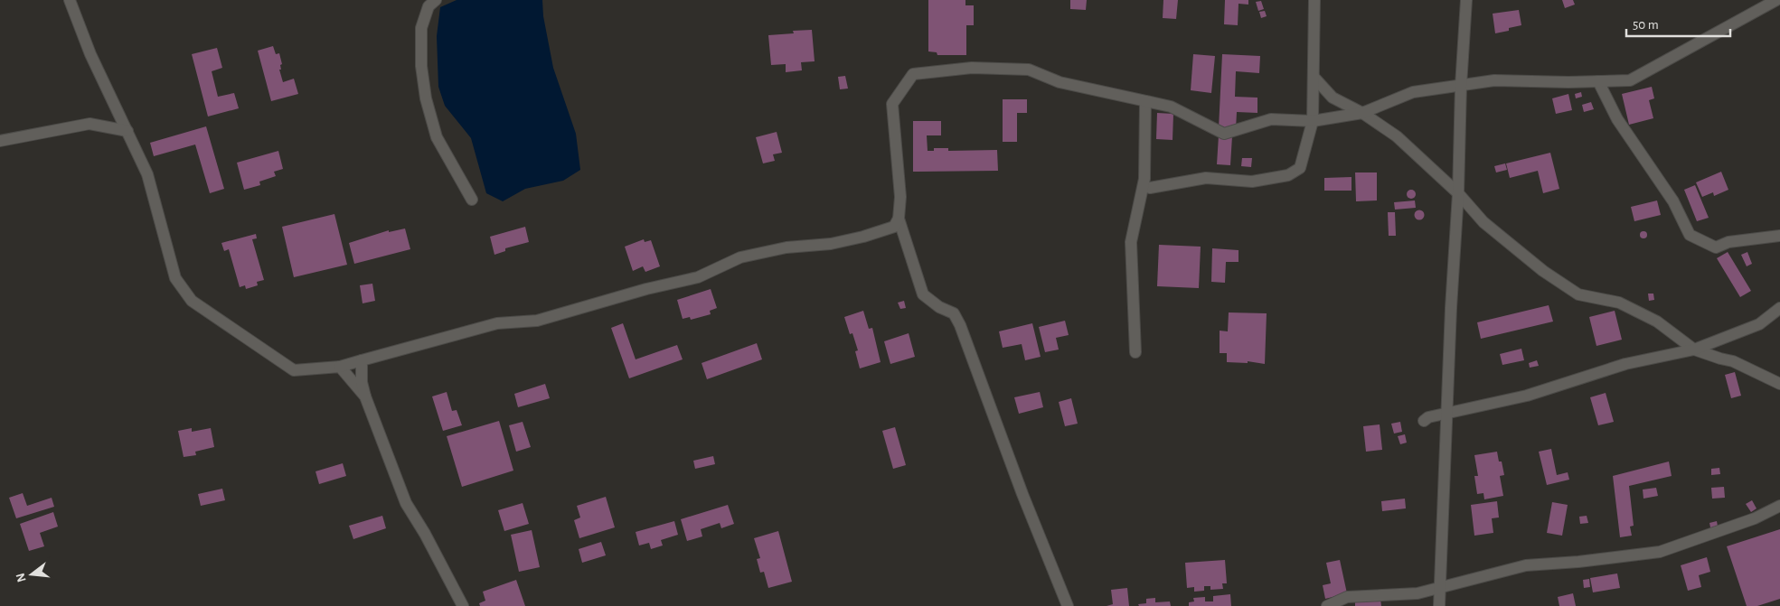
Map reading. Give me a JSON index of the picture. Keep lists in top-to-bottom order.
{
  "scale_bar": "50 m",
  "north": "left"
}
